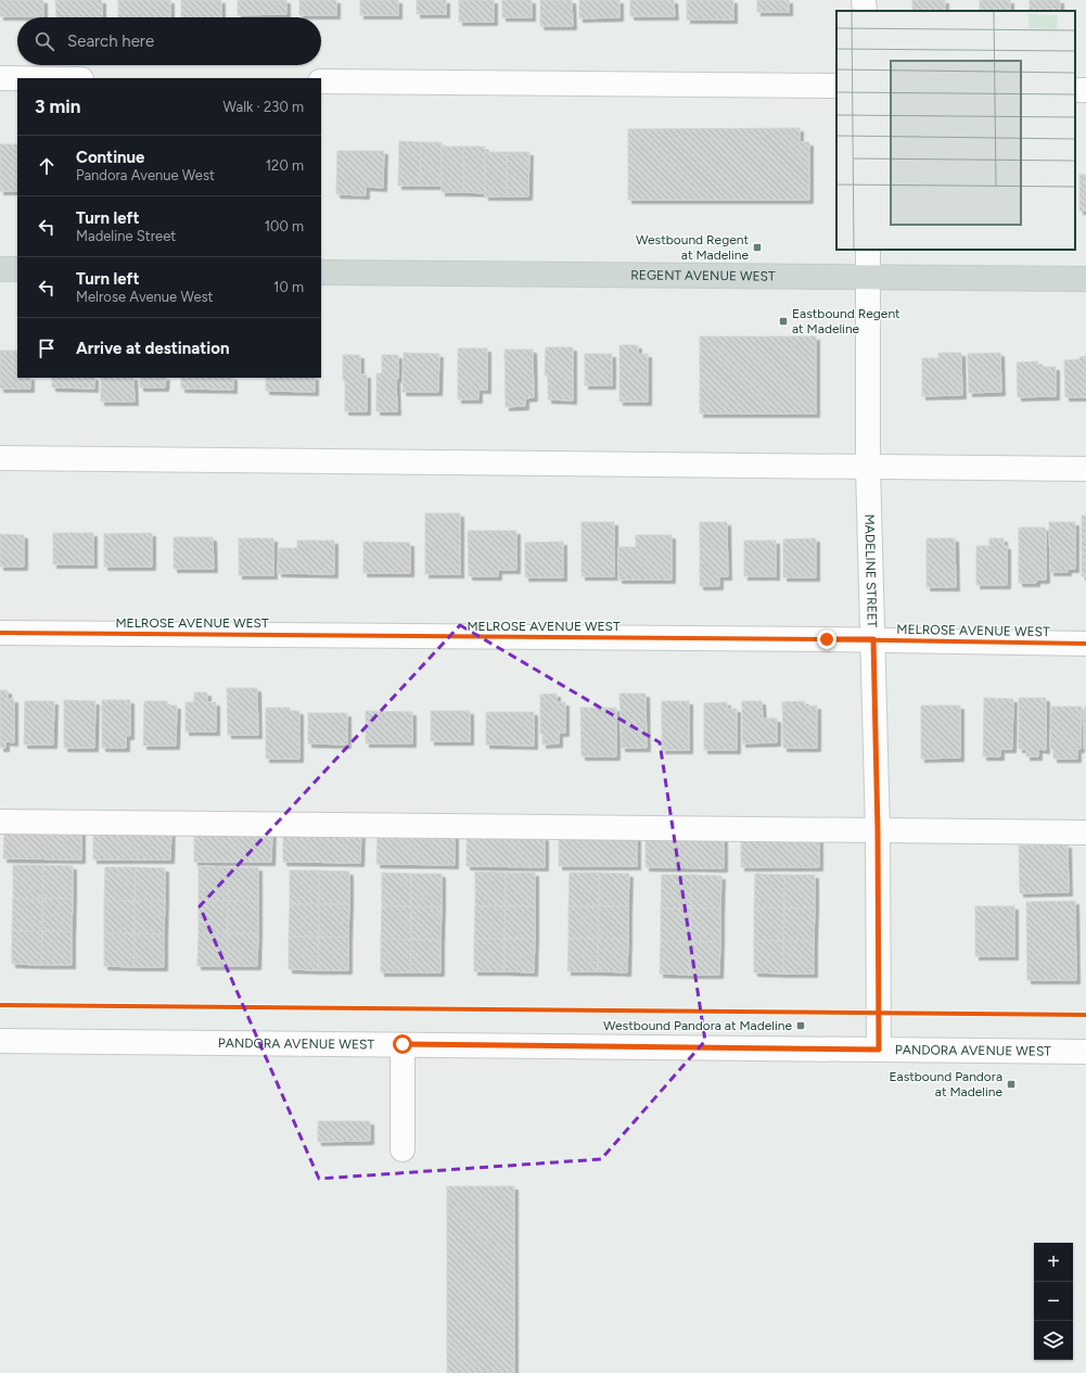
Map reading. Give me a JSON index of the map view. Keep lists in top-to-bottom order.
{
  "streets": {
    "main road": ["REGENT AVENUE WEST"],
    "street": ["MADELINE STREET", "MELROSE AVENUE WEST", "PANDORA AVENUE WEST"]
  },
  "crossings": [
    ["REGENT AVENUE WEST", "MADELINE STREET"],
    ["MADELINE STREET", "MELROSE AVENUE WEST"],
    ["MADELINE STREET", "PANDORA AVENUE WEST"]
  ],
  "places": {
    "transit": [
      "Westbound Regent at Madeline",
      "Eastbound Regent at Madeline",
      "Westbound Pandora at Madeline",
      "Eastbound Pandora at Madeline"
    ]
  },
  "page": {
    "search": "Search here",
    "heading": ["3 min", "Walk · 230 m"],
    "list": [
      ["Continue", "Pandora Avenue West", "120 m"],
      ["Turn left", "Madeline Street", "100 m"],
      ["Turn left", "Melrose Avenue West", "10 m"],
      "Arrive at destination"
    ],
    "map_buttons": ["+", "−"]
  }
}
